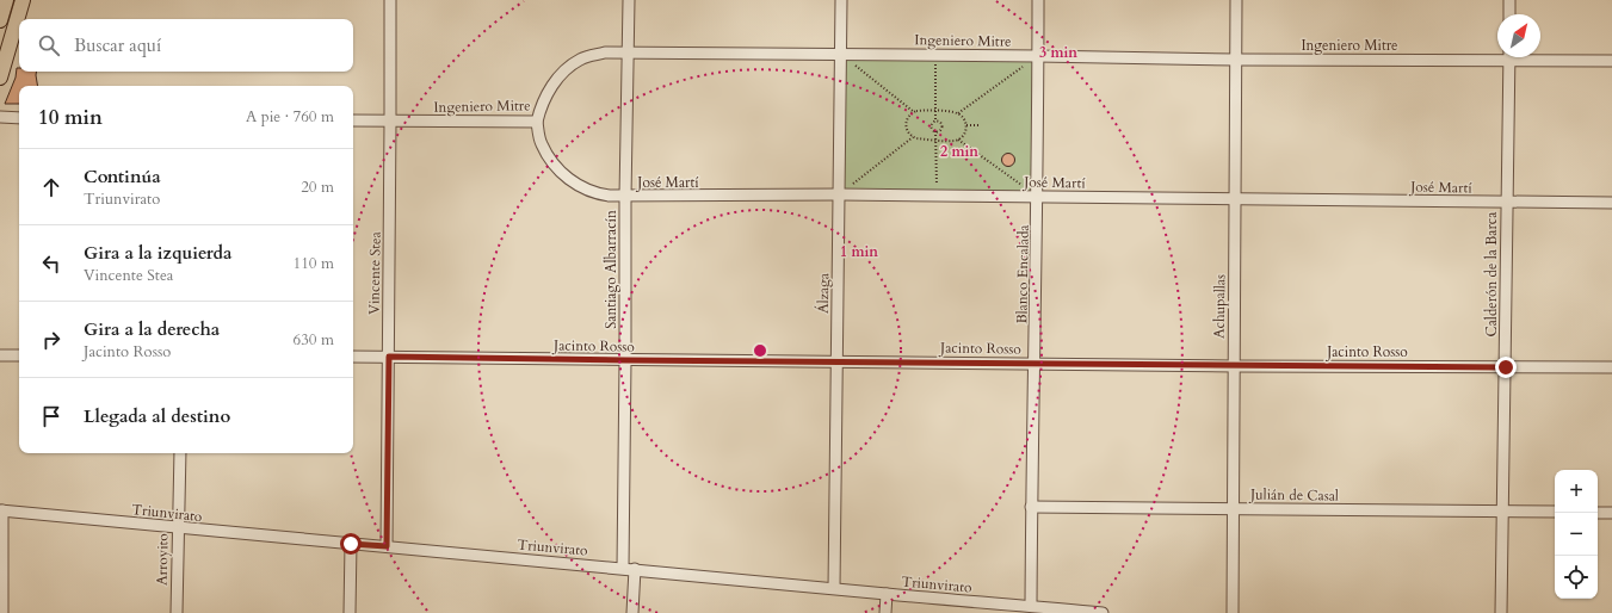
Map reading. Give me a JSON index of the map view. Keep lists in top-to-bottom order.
{
  "streets": {
    "street": [
      "Ingeniero Mitre",
      "José Martí",
      "Santiago Albarracín",
      "Vincente Stea",
      "Blanco Encalada",
      "Calderón de la Barca",
      "Álzaga",
      "Achupallas",
      "Jacinto Rosso",
      "Julián de Casal",
      "Triunvirato",
      "Arroyito"
    ]
  },
  "crossings": [
    ["Ingeniero Mitre", "José Martí"],
    ["Ingeniero Mitre", "Santiago Albarracín"],
    ["Ingeniero Mitre", "Vincente Stea"],
    ["Ingeniero Mitre", "Blanco Encalada"],
    ["Ingeniero Mitre", "Álzaga"],
    ["Ingeniero Mitre", "Achupallas"],
    ["José Martí", "Santiago Albarracín"],
    ["José Martí", "Blanco Encalada"],
    ["José Martí", "Calderón de la Barca"],
    ["José Martí", "Álzaga"],
    ["José Martí", "Achupallas"],
    ["Santiago Albarracín", "Jacinto Rosso"],
    ["Santiago Albarracín", "Triunvirato"],
    ["Vincente Stea", "Jacinto Rosso"],
    ["Vincente Stea", "Triunvirato"],
    ["Blanco Encalada", "Jacinto Rosso"],
    ["Blanco Encalada", "Julián de Casal"],
    ["Blanco Encalada", "Triunvirato"],
    ["Calderón de la Barca", "Jacinto Rosso"],
    ["Calderón de la Barca", "Julián de Casal"],
    ["Álzaga", "Jacinto Rosso"],
    ["Álzaga", "Triunvirato"],
    ["Achupallas", "Jacinto Rosso"],
    ["Achupallas", "Julián de Casal"],
    ["Triunvirato", "Arroyito"]
  ],
  "north": "top right",
  "page": {
    "search": "Buscar aquí",
    "heading": ["10 min", "A pie · 760 m"],
    "list": [
      ["Continúa", "Triunvirato", "20 m"],
      ["Gira a la izquierda", "Vincente Stea", "110 m"],
      ["Gira a la derecha", "Jacinto Rosso", "630 m"],
      "Llegada al destino"
    ],
    "map_buttons": ["+", "−"]
  },
  "rings": ["3 min", "2 min", "1 min"]
}
